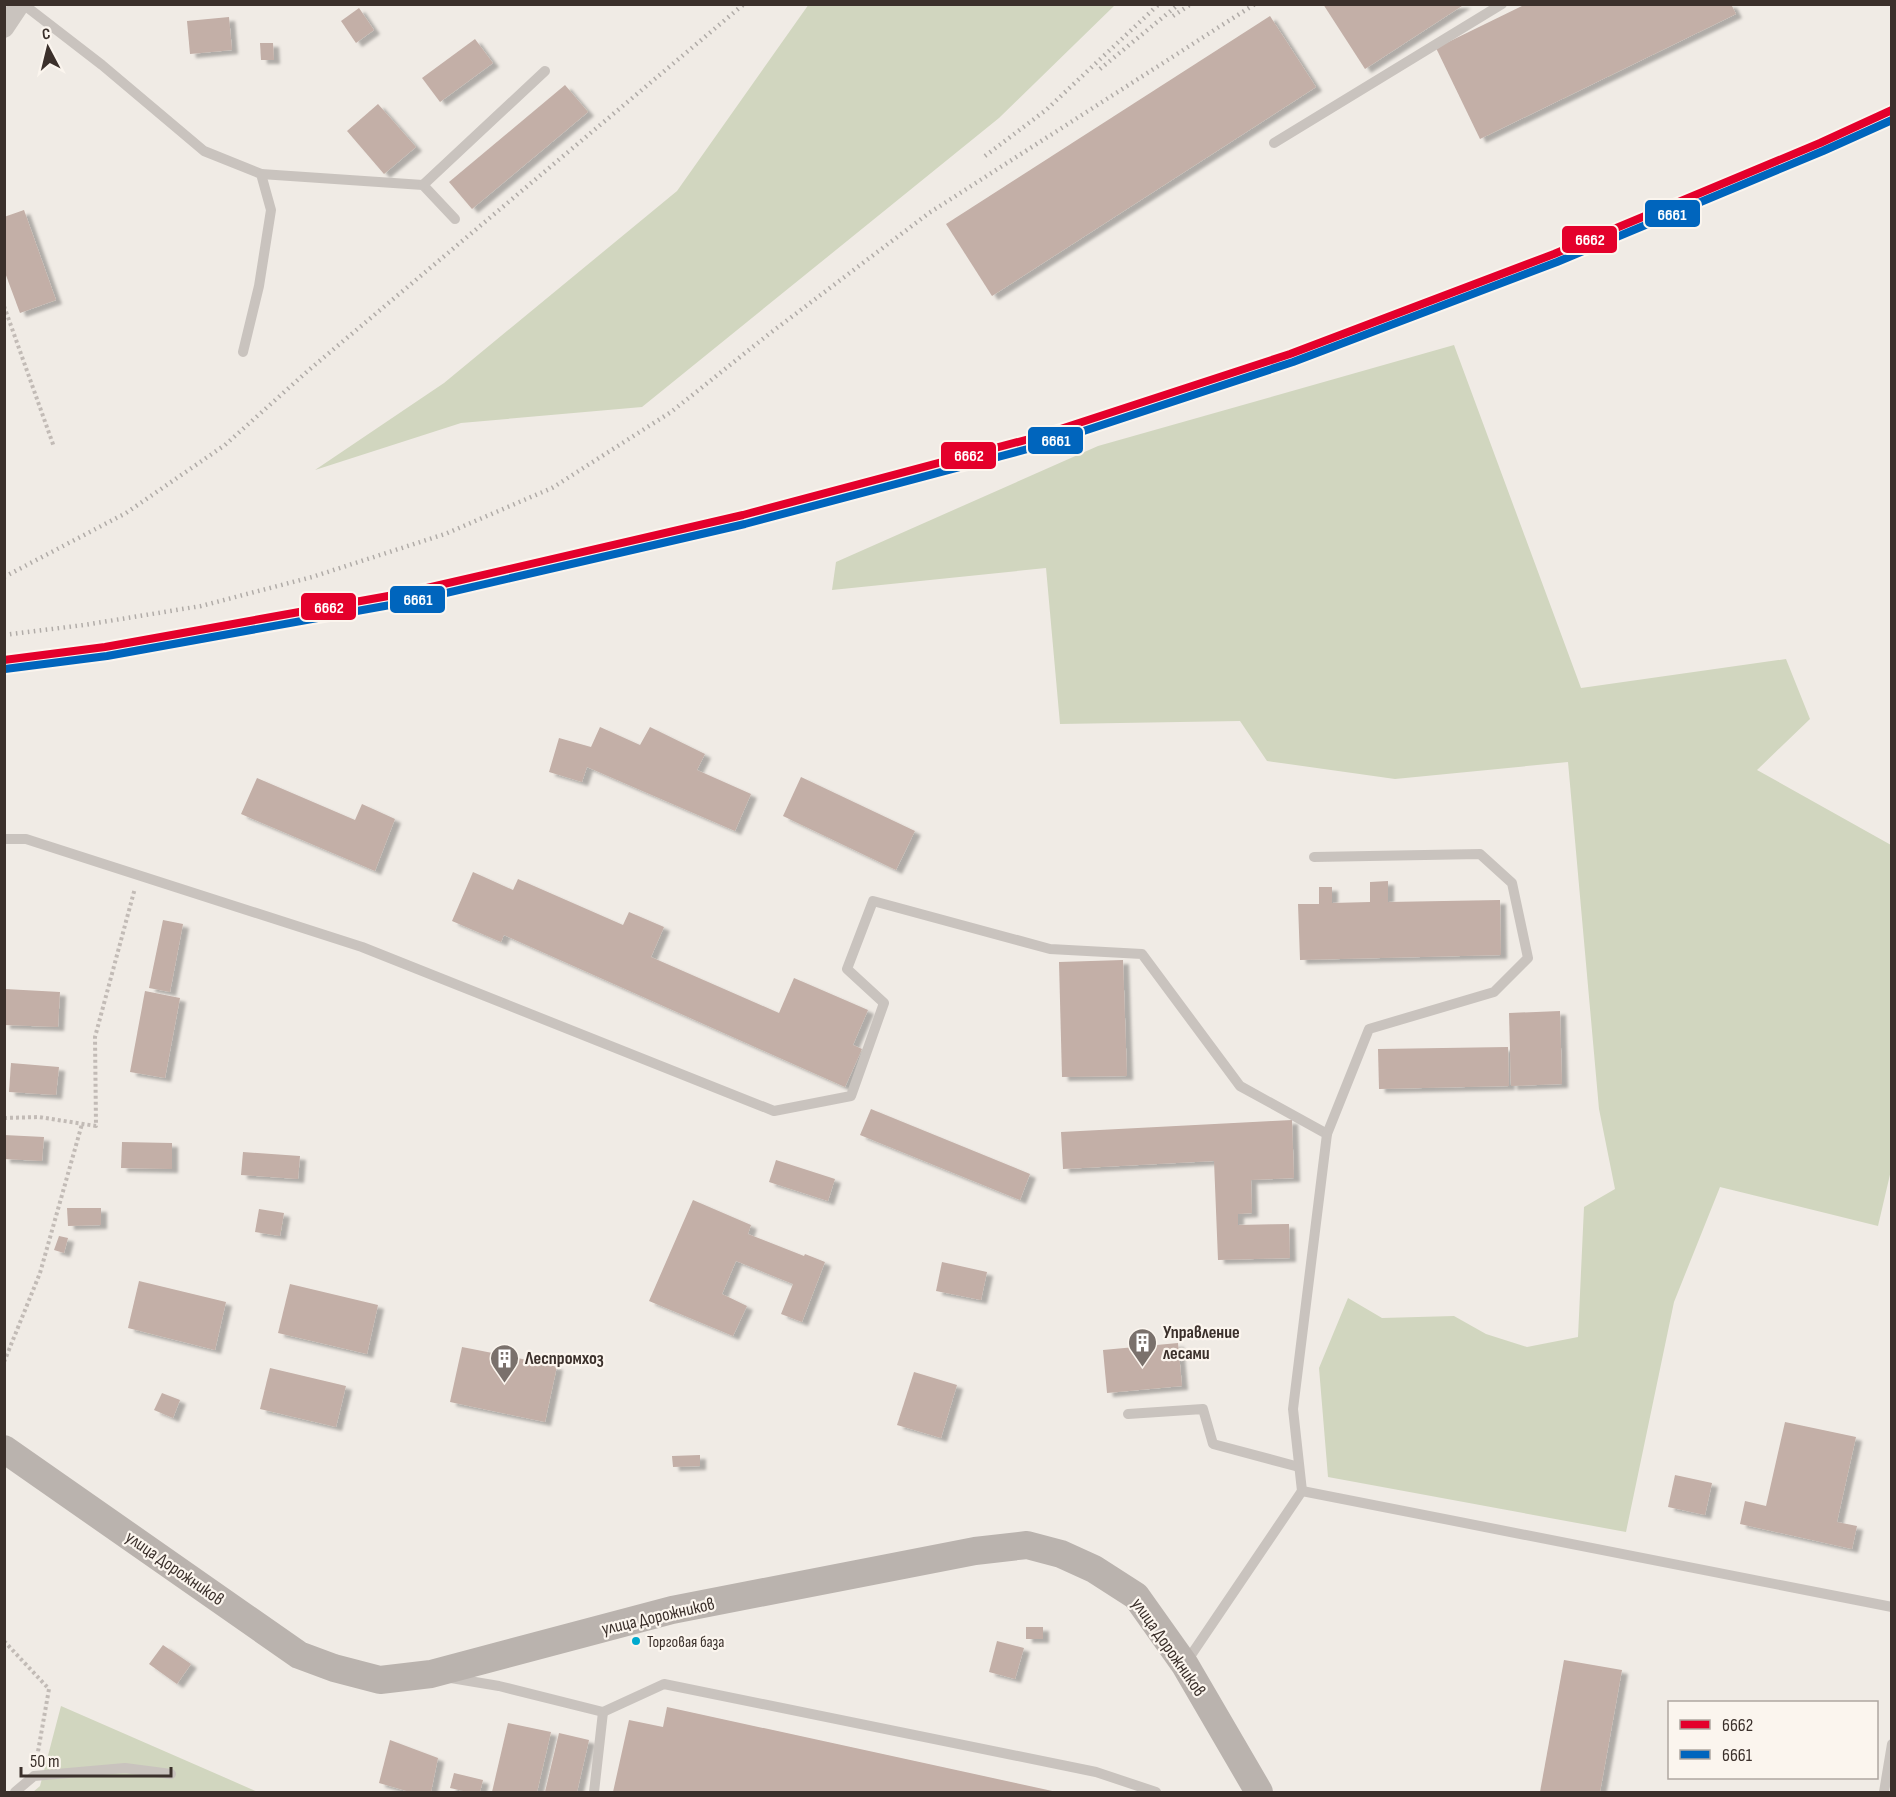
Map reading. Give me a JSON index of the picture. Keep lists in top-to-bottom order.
{
  "streets": {
    "street": ["улица Дорожников"]
  },
  "places": {
    "building": ["Управление лесами", "Леспромхоз"],
    "other": ["Торговая база"]
  },
  "lines": ["transit line 6662", "transit line 6661"],
  "legend": ["6662", "6661"],
  "scale_bar": "50 m",
  "north": "top"
}
